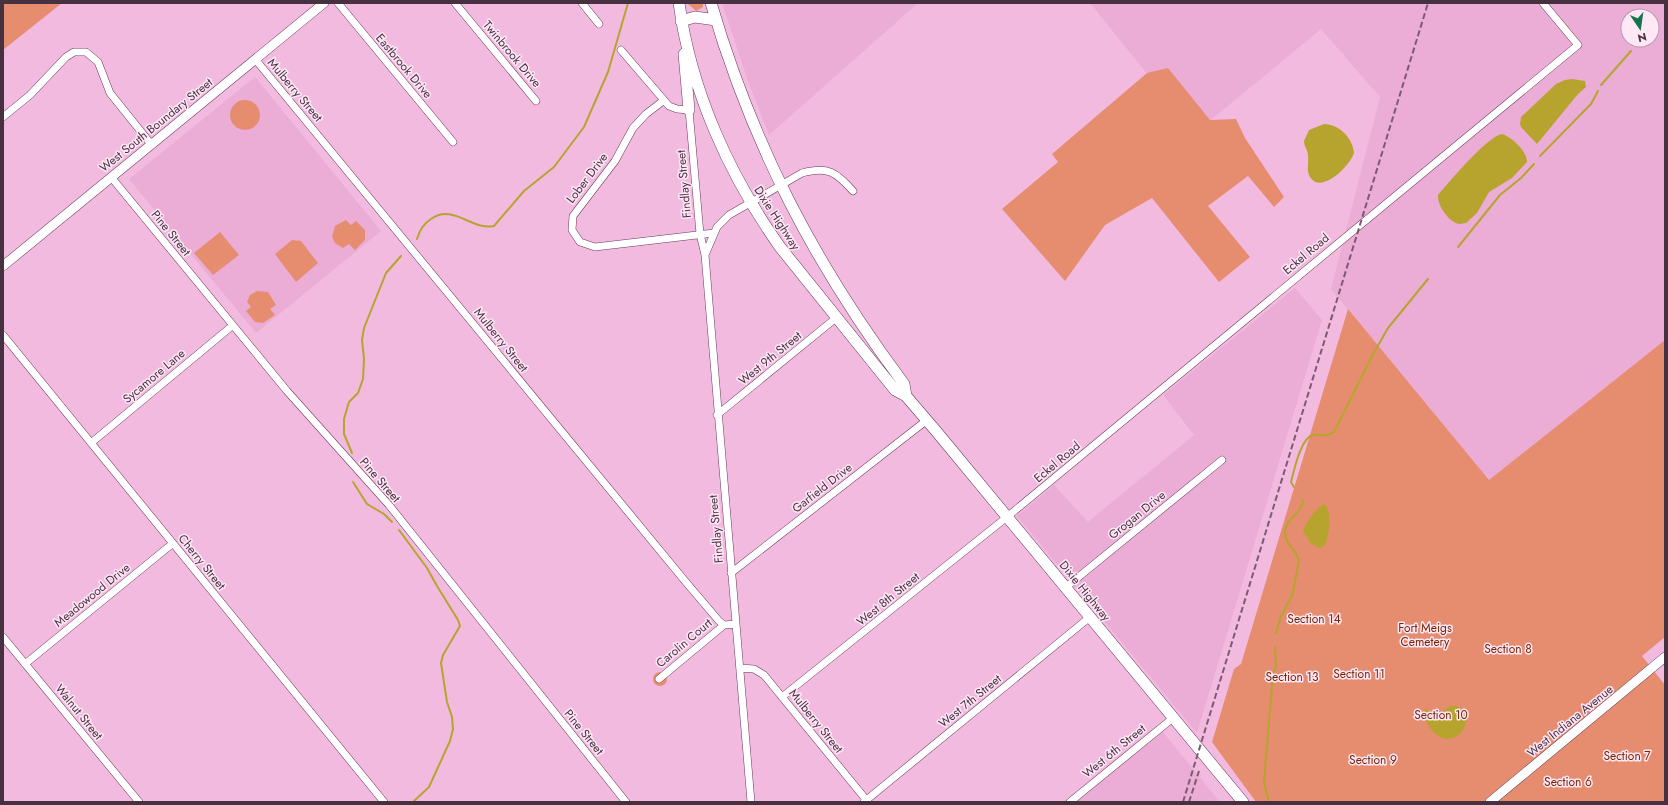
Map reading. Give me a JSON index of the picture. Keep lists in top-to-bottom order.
{
  "streets": {
    "main road": ["Dixie Highway"],
    "street": [
      "Twinbrook Drive",
      "Eastbrook Drive",
      "Mulberry Street",
      "West South Boundary Street",
      "Lober Drive",
      "Findlay Street",
      "Pine Street",
      "Eckel Road",
      "West 9th Street",
      "Sycamore Lane",
      "Garfield Drive",
      "Grogan Drive",
      "Cherry Street",
      "Meadowood Drive",
      "West 8th Street",
      "Carolin Court",
      "West 7th Street",
      "Walnut Street",
      "West Indiana Avenue",
      "West 6th Street"
    ]
  },
  "crossings": [
    ["Mulberry Street", "West South Boundary Street"],
    ["Mulberry Street", "Findlay Street"],
    ["Mulberry Street", "West 8th Street"],
    ["Mulberry Street", "Carolin Court"],
    ["Mulberry Street", "West 7th Street"],
    ["West South Boundary Street", "Pine Street"],
    ["Lober Drive", "Findlay Street"],
    ["Findlay Street", "Dixie Highway"],
    ["Findlay Street", "West 9th Street"],
    ["Findlay Street", "Garfield Drive"],
    ["Dixie Highway", "Eckel Road"],
    ["Dixie Highway", "West 9th Street"],
    ["Dixie Highway", "Garfield Drive"],
    ["Dixie Highway", "Grogan Drive"],
    ["Dixie Highway", "West 8th Street"],
    ["Dixie Highway", "West 7th Street"],
    ["Dixie Highway", "West 6th Street"],
    ["Pine Street", "Sycamore Lane"],
    ["Eckel Road", "West 8th Street"],
    ["Sycamore Lane", "Cherry Street"],
    ["Cherry Street", "Meadowood Drive"],
    ["Meadowood Drive", "Walnut Street"]
  ],
  "parks": [
    "Section 14",
    "Fort Meigs Cemetery",
    "Section 8",
    "Section 11",
    "Section 13",
    "Section 10",
    "Section 7",
    "Section 9",
    "Section 6"
  ],
  "north": "bottom"
}
